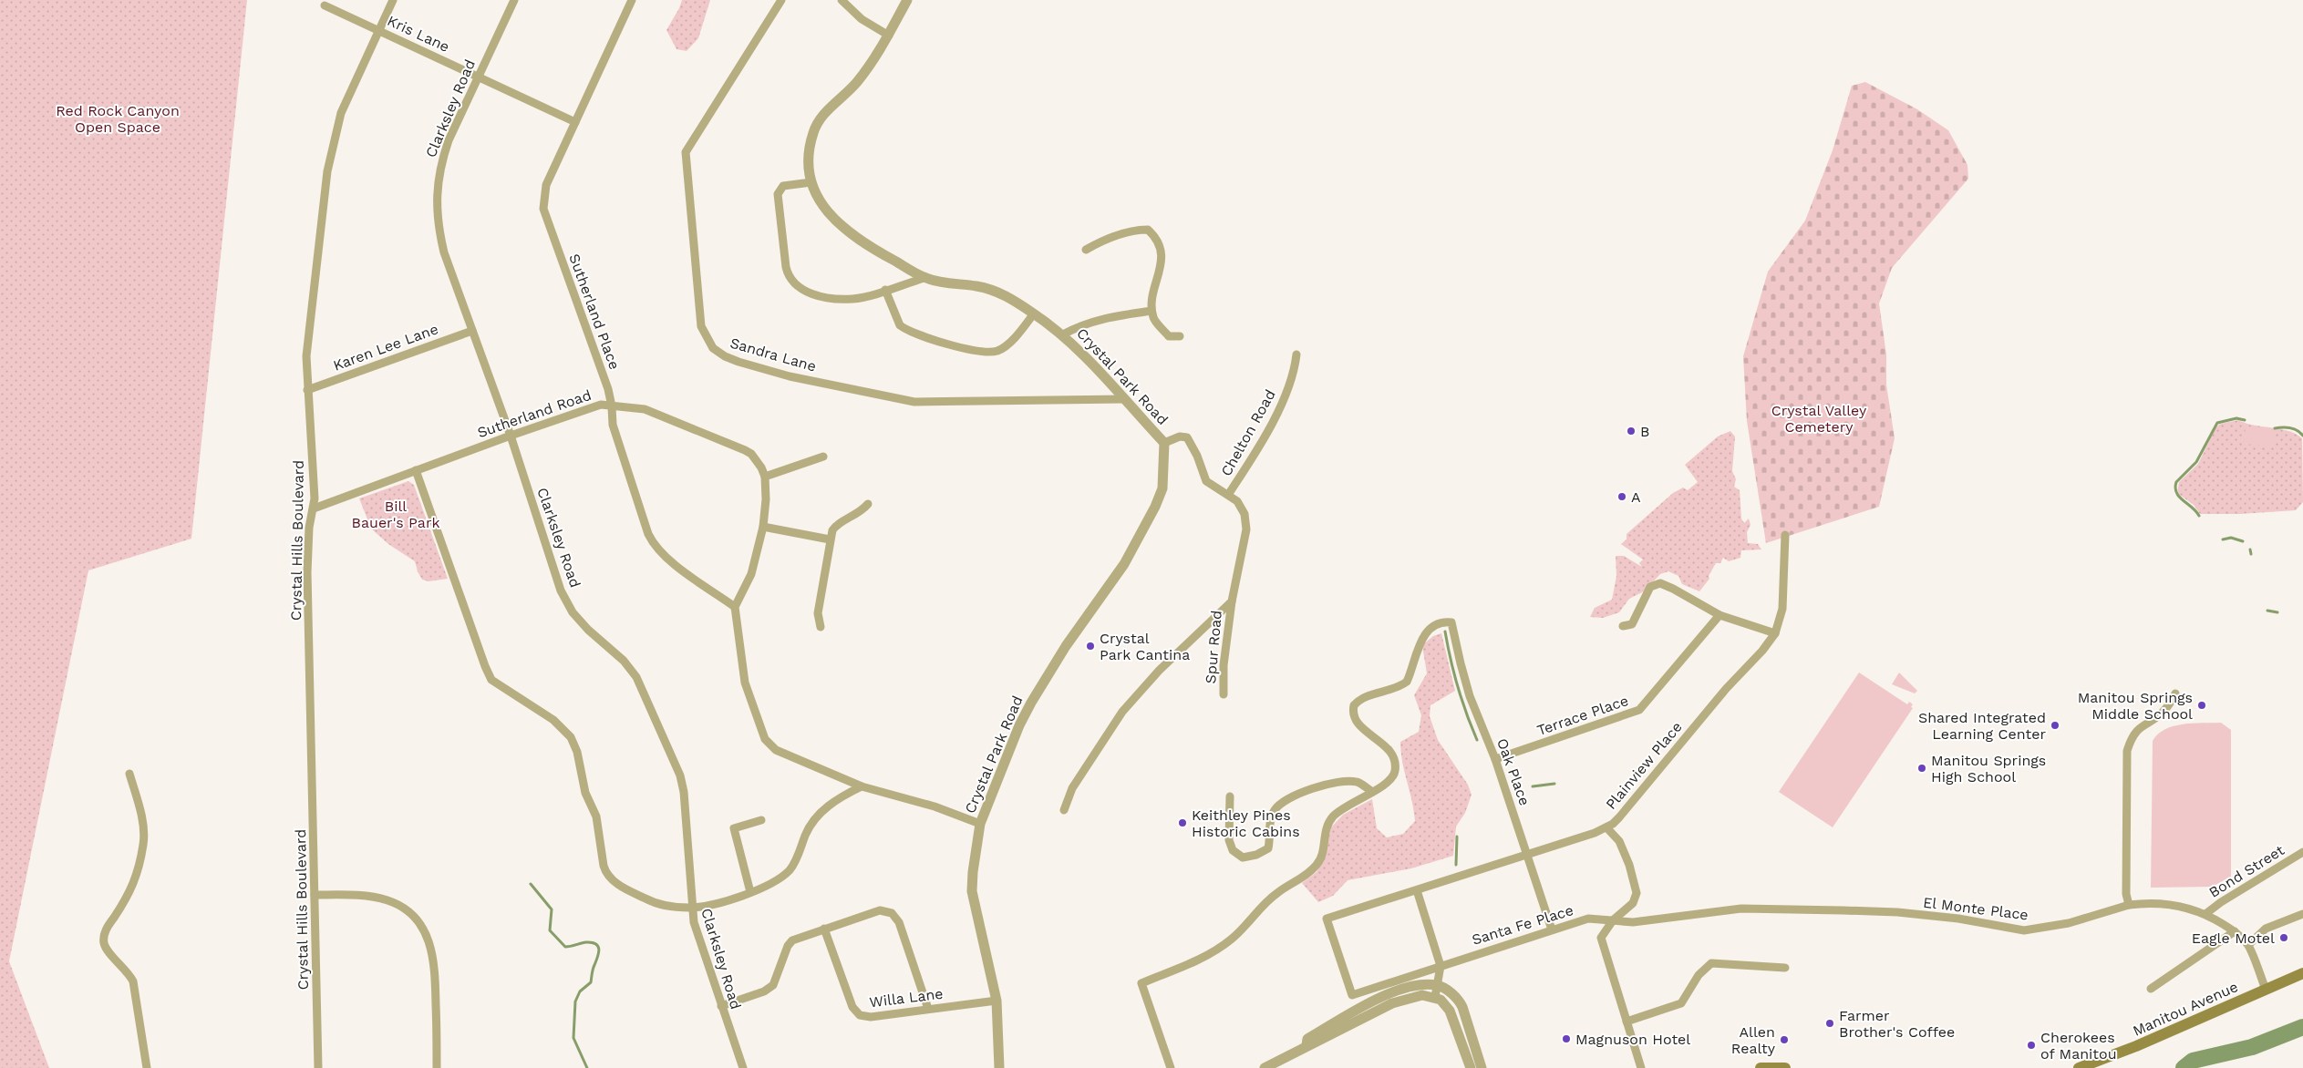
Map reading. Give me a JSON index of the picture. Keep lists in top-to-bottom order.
{
  "streets": {
    "main road": ["Manitou Avenue"],
    "street": [
      "Kris Lane",
      "Clarksley Road",
      "Sutherland Place",
      "Karen Lee Lane",
      "Sandra Lane",
      "Crystal Park Road",
      "Sutherland Road",
      "Chelton Road",
      "Crystal Hills Boulevard",
      "Spur Road",
      "Terrace Place",
      "Plainview Place",
      "Oak Place",
      "Bond Street",
      "El Monte Place",
      "Santa Fe Place",
      "Willa Lane"
    ]
  },
  "crossings": [
    ["Kris Lane", "Clarksley Road"],
    ["Kris Lane", "Sutherland Place"],
    ["Kris Lane", "Crystal Hills Boulevard"],
    ["Clarksley Road", "Karen Lee Lane"],
    ["Clarksley Road", "Sutherland Road"],
    ["Sutherland Place", "Sutherland Road"],
    ["Karen Lee Lane", "Crystal Hills Boulevard"],
    ["Sandra Lane", "Crystal Park Road"],
    ["Crystal Park Road", "Willa Lane"],
    ["Sutherland Road", "Crystal Hills Boulevard"],
    ["Chelton Road", "Spur Road"],
    ["Terrace Place", "Oak Place"],
    ["Plainview Place", "Oak Place"],
    ["Plainview Place", "Santa Fe Place"],
    ["Oak Place", "Santa Fe Place"],
    ["Bond Street", "El Monte Place"],
    ["El Monte Place", "Santa Fe Place"],
    ["El Monte Place", "Manitou Avenue"]
  ],
  "parks": ["Red Rock Canyon Open Space", "Crystal Valley Cemetery", "Bill Bauer's Park"],
  "places": [
    "B",
    "A",
    "Crystal Park Cantina",
    "Manitou Springs Middle School",
    "Shared Integrated Learning Center",
    "Manitou Springs High School",
    "Keithley Pines Historic Cabins",
    "Eagle Motel",
    "Farmer Brother's Coffee",
    "Magnuson Hotel",
    "Allen Realty",
    "Cherokees of Manitou"
  ]
}
